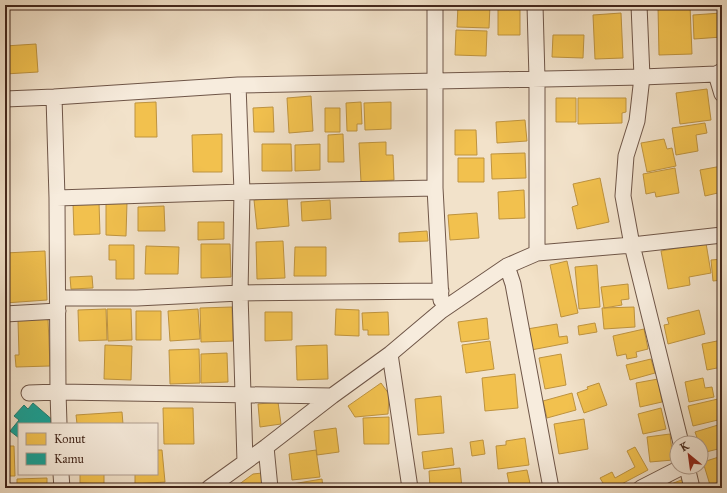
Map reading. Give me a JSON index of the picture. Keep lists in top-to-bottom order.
{
  "legend": ["Konut", "Kamu"],
  "north": "top left"
}
